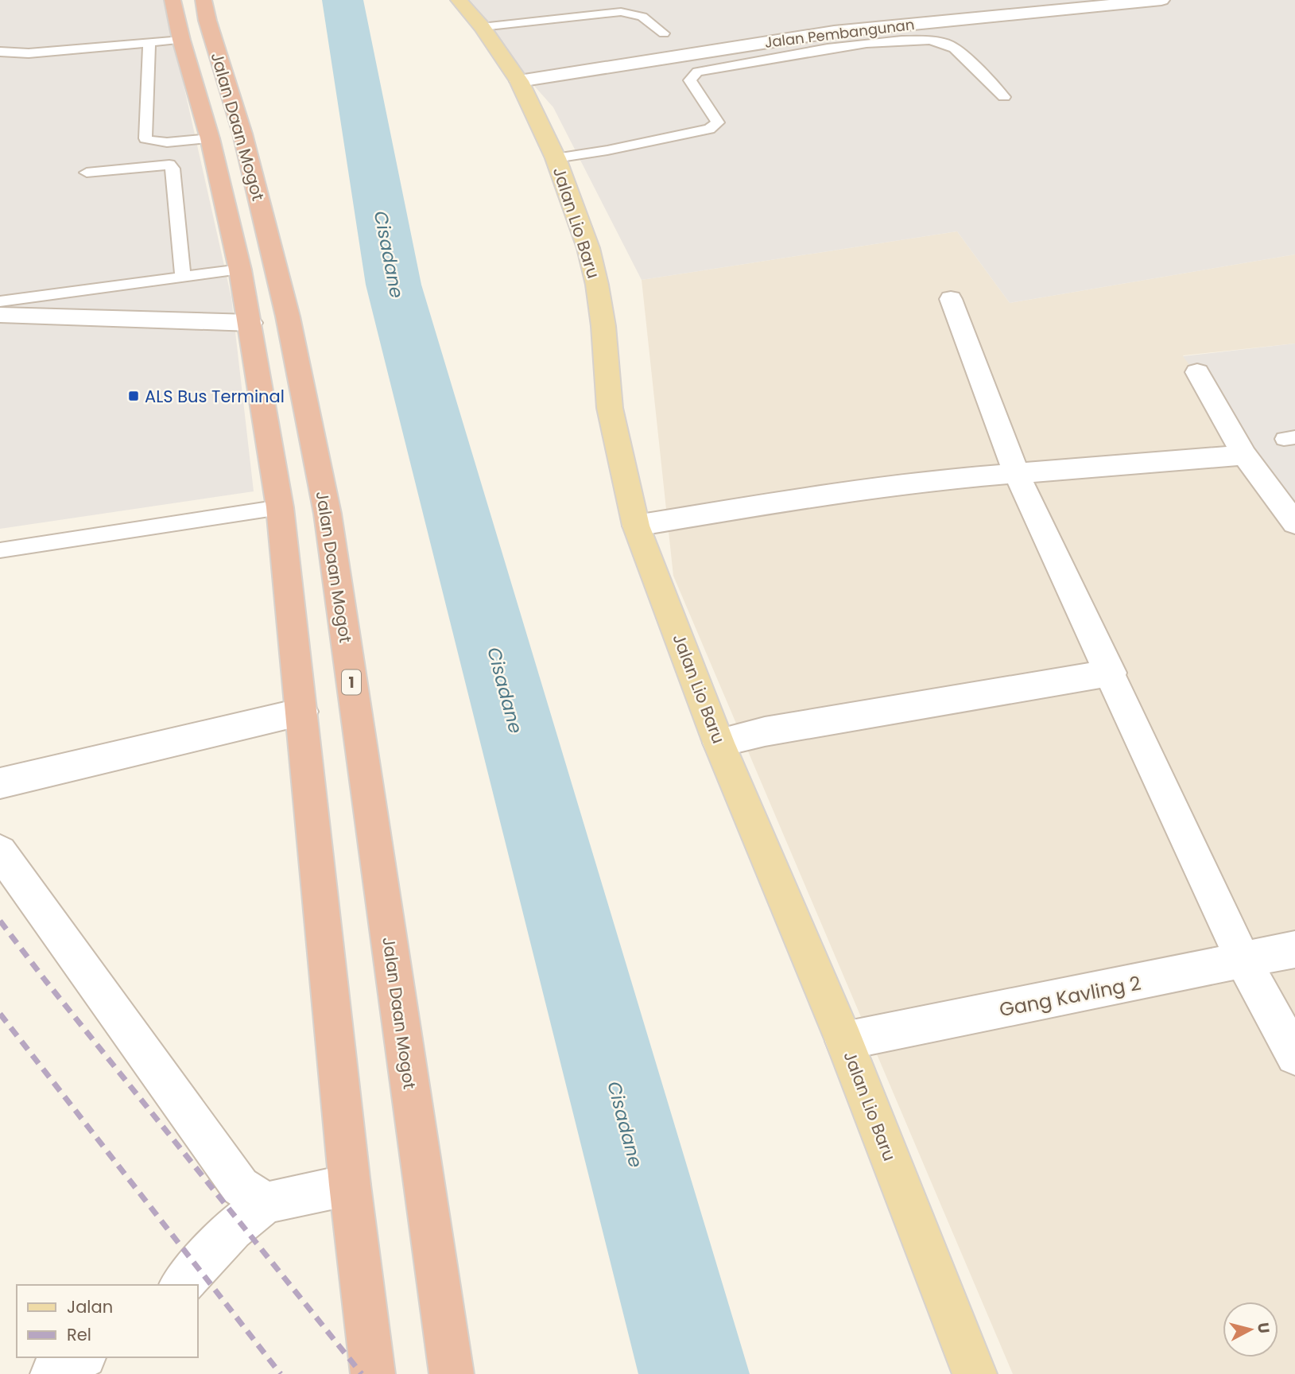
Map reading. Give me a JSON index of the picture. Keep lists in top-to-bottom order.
{
  "streets": {
    "highway": ["Jalan Daan Mogot", "1"],
    "main road": ["Jalan Lio Baru"],
    "street": ["Jalan Pembangunan", "Gang Kavling 2"]
  },
  "crossings": [
    ["Jalan Pembangunan", "Jalan Lio Baru"],
    ["Jalan Lio Baru", "Gang Kavling 2"]
  ],
  "water": ["Cisadane"],
  "places": {
    "transit": ["ALS Bus Terminal"]
  },
  "legend": ["Jalan", "Rel"],
  "north": "right"
}
